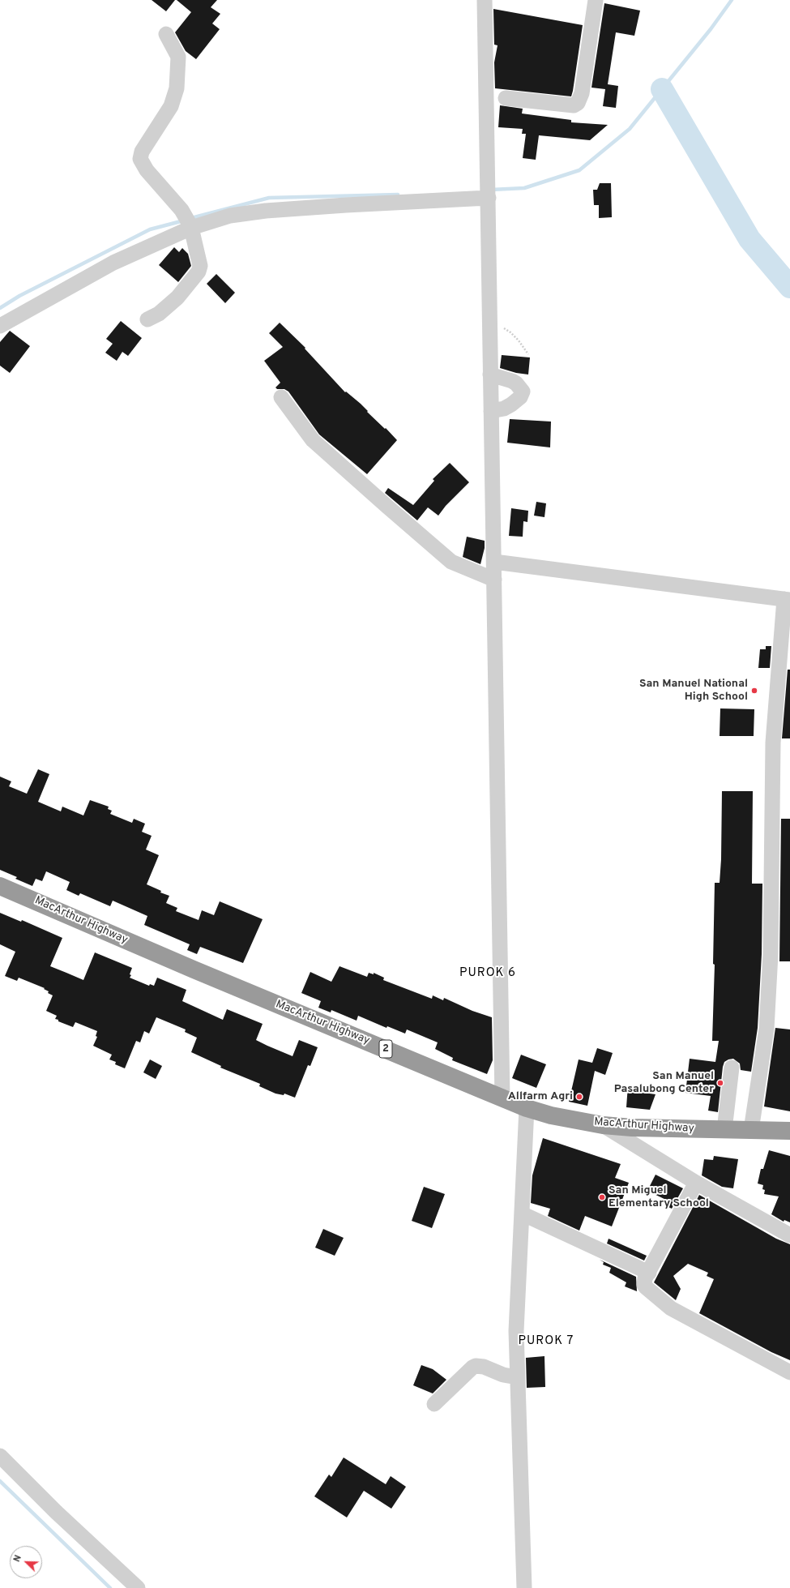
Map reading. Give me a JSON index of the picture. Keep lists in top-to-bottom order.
{
  "streets": {
    "highway": ["MacArthur Highway", "2"]
  },
  "districts": ["PUROK 6", "PUROK 7"],
  "places": [
    "San Manuel National High School",
    "San Manuel Pasalubong Center",
    "Allfarm Agri",
    "San Miguel Elementary School"
  ],
  "north": "top left"
}
